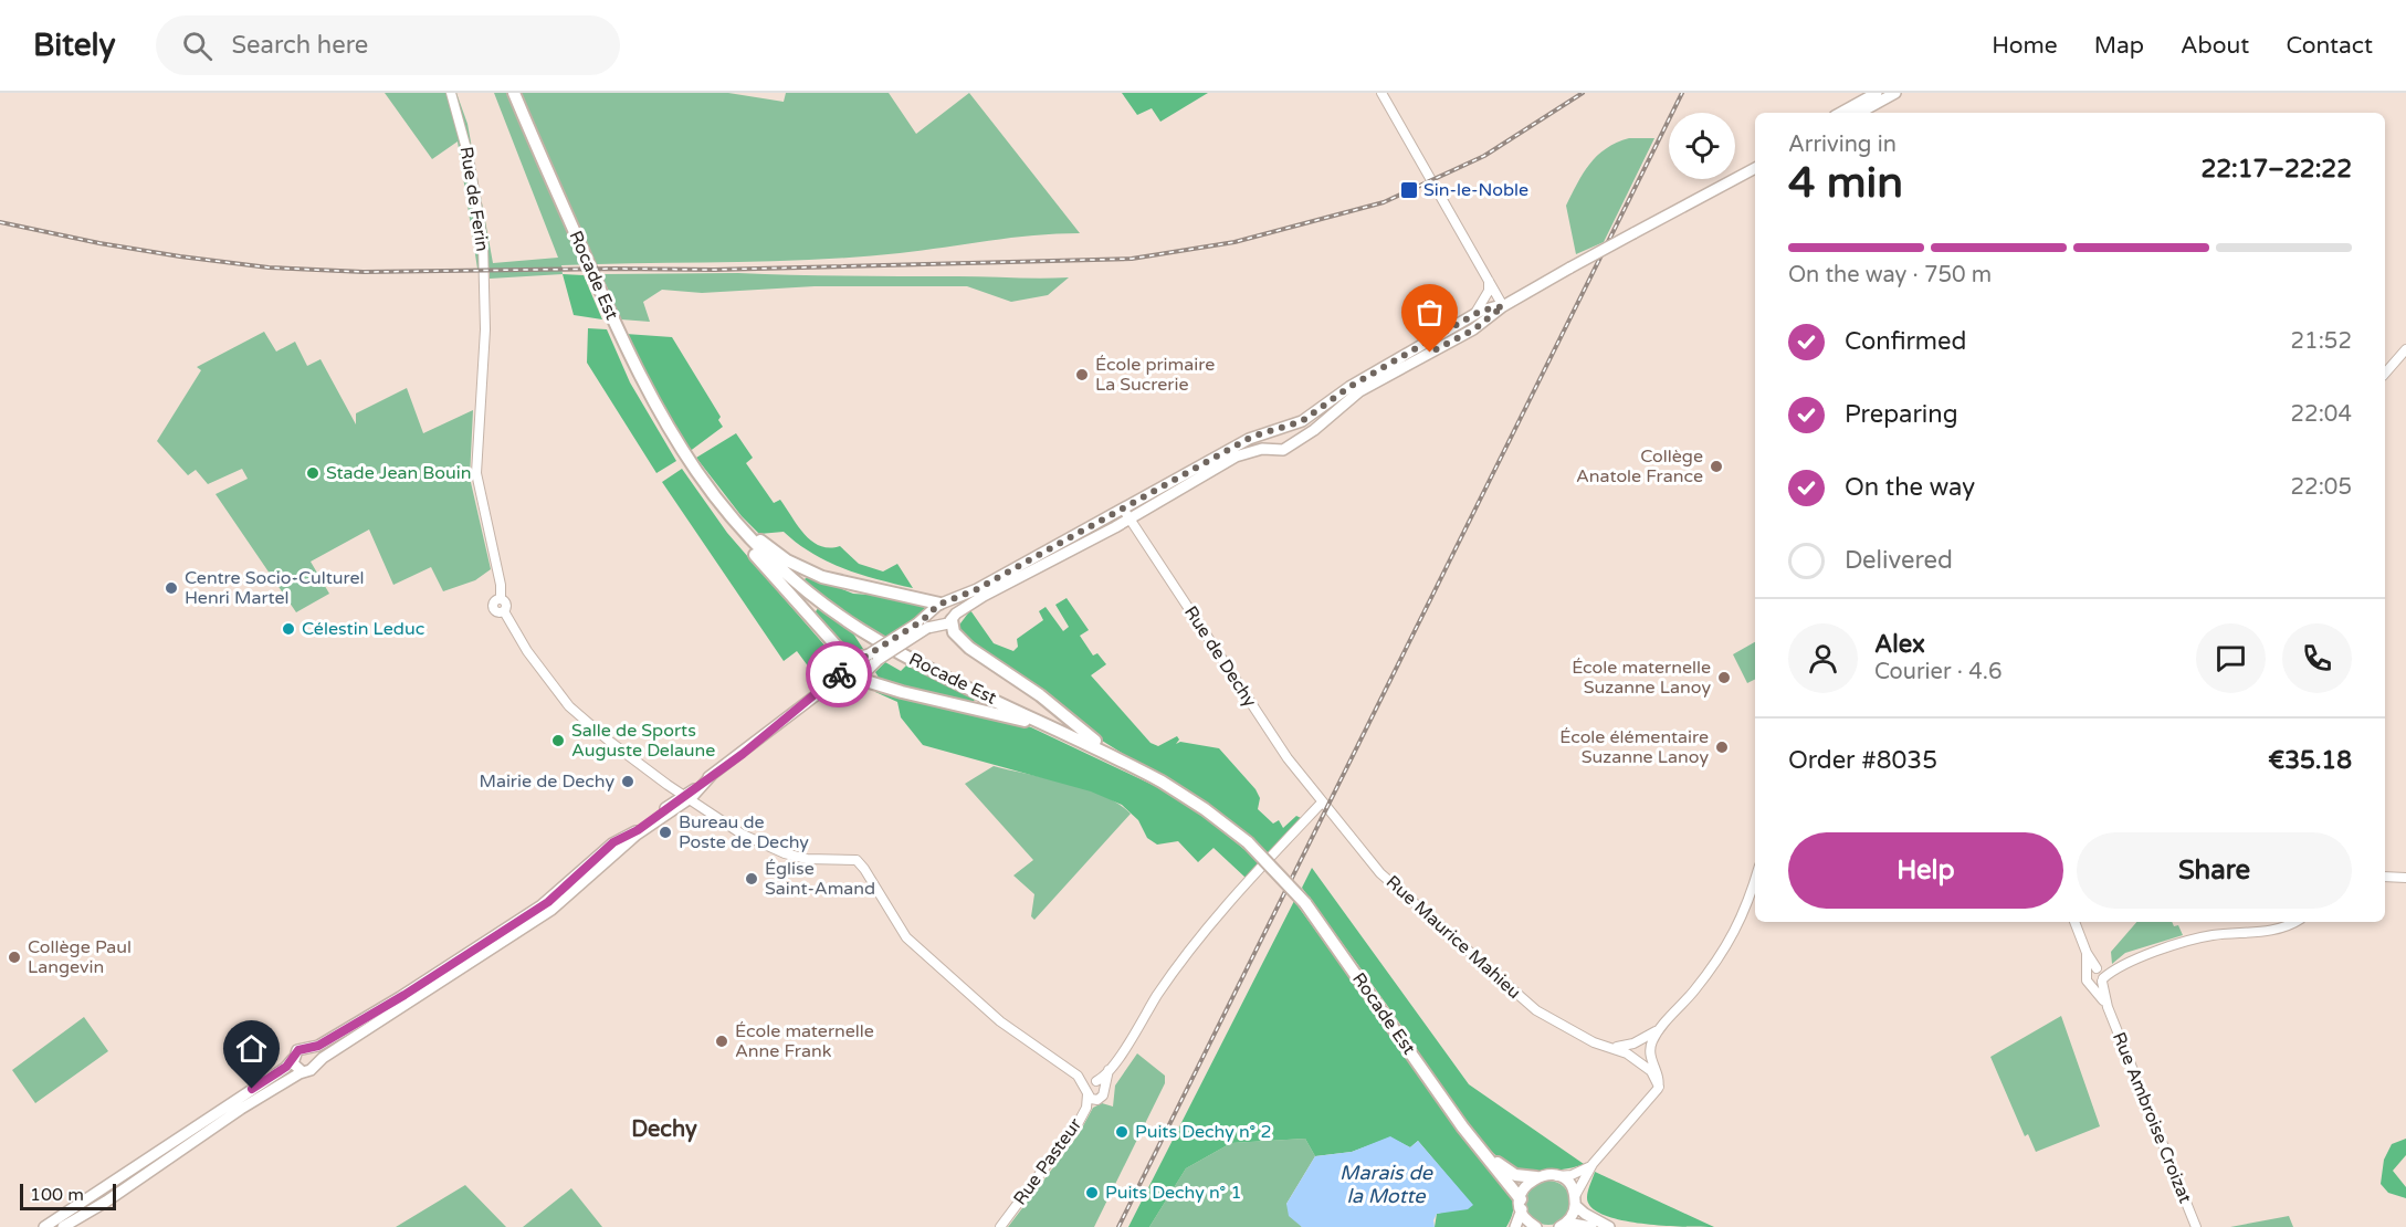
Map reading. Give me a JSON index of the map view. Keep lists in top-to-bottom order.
{
  "streets": {
    "highway": ["Rocade Est"],
    "street": [
      "Rue de Ferin",
      "Rue de Dechy",
      "Rue Maurice Mahieu",
      "Rue Ambroise Croizat",
      "Rue Pasteur"
    ]
  },
  "crossings": [
    ["Rue de Ferin", "Rue Pasteur"],
    ["Rue de Dechy", "Rue Maurice Mahieu"]
  ],
  "districts": ["Dechy"],
  "water": ["Marais de la Motte"],
  "places": {
    "transit": ["Sin-le-Noble"],
    "other": [
      "École primaire La Sucrerie",
      "Collège Anatole France",
      "Stade Jean Bouin",
      "Centre Socio-Culturel Henri Martel",
      "Célestin Leduc",
      "École maternelle Suzanne Lanoy",
      "Salle de Sports Auguste Delaune",
      "École élémentaire Suzanne Lanoy",
      "Mairie de Dechy",
      "Bureau de Poste de Dechy",
      "Église Saint-Amand",
      "Collège Paul Langevin",
      "École maternelle Anne Frank",
      "Puits Dechy n° 2",
      "Puits Dechy n° 1"
    ]
  },
  "scale_bar": "100 m",
  "page": {
    "header": "Bitely",
    "search": "Search here",
    "nav": [
      "Home",
      "Map",
      "About",
      "Contact"
    ],
    "heading": ["4 min", "Arriving in", "22:17–22:22"],
    "panel": [
      "Alex",
      "Courier · 4.6",
      "Order #8035",
      "€35.18"
    ],
    "bar": "On the way · 750 m",
    "list": [
      ["Confirmed", "21:52"],
      ["Preparing", "22:04"],
      ["On the way", "22:05"],
      "Delivered"
    ],
    "buttons": ["Help", "Share"],
    "scale": "100 m"
  }
}
